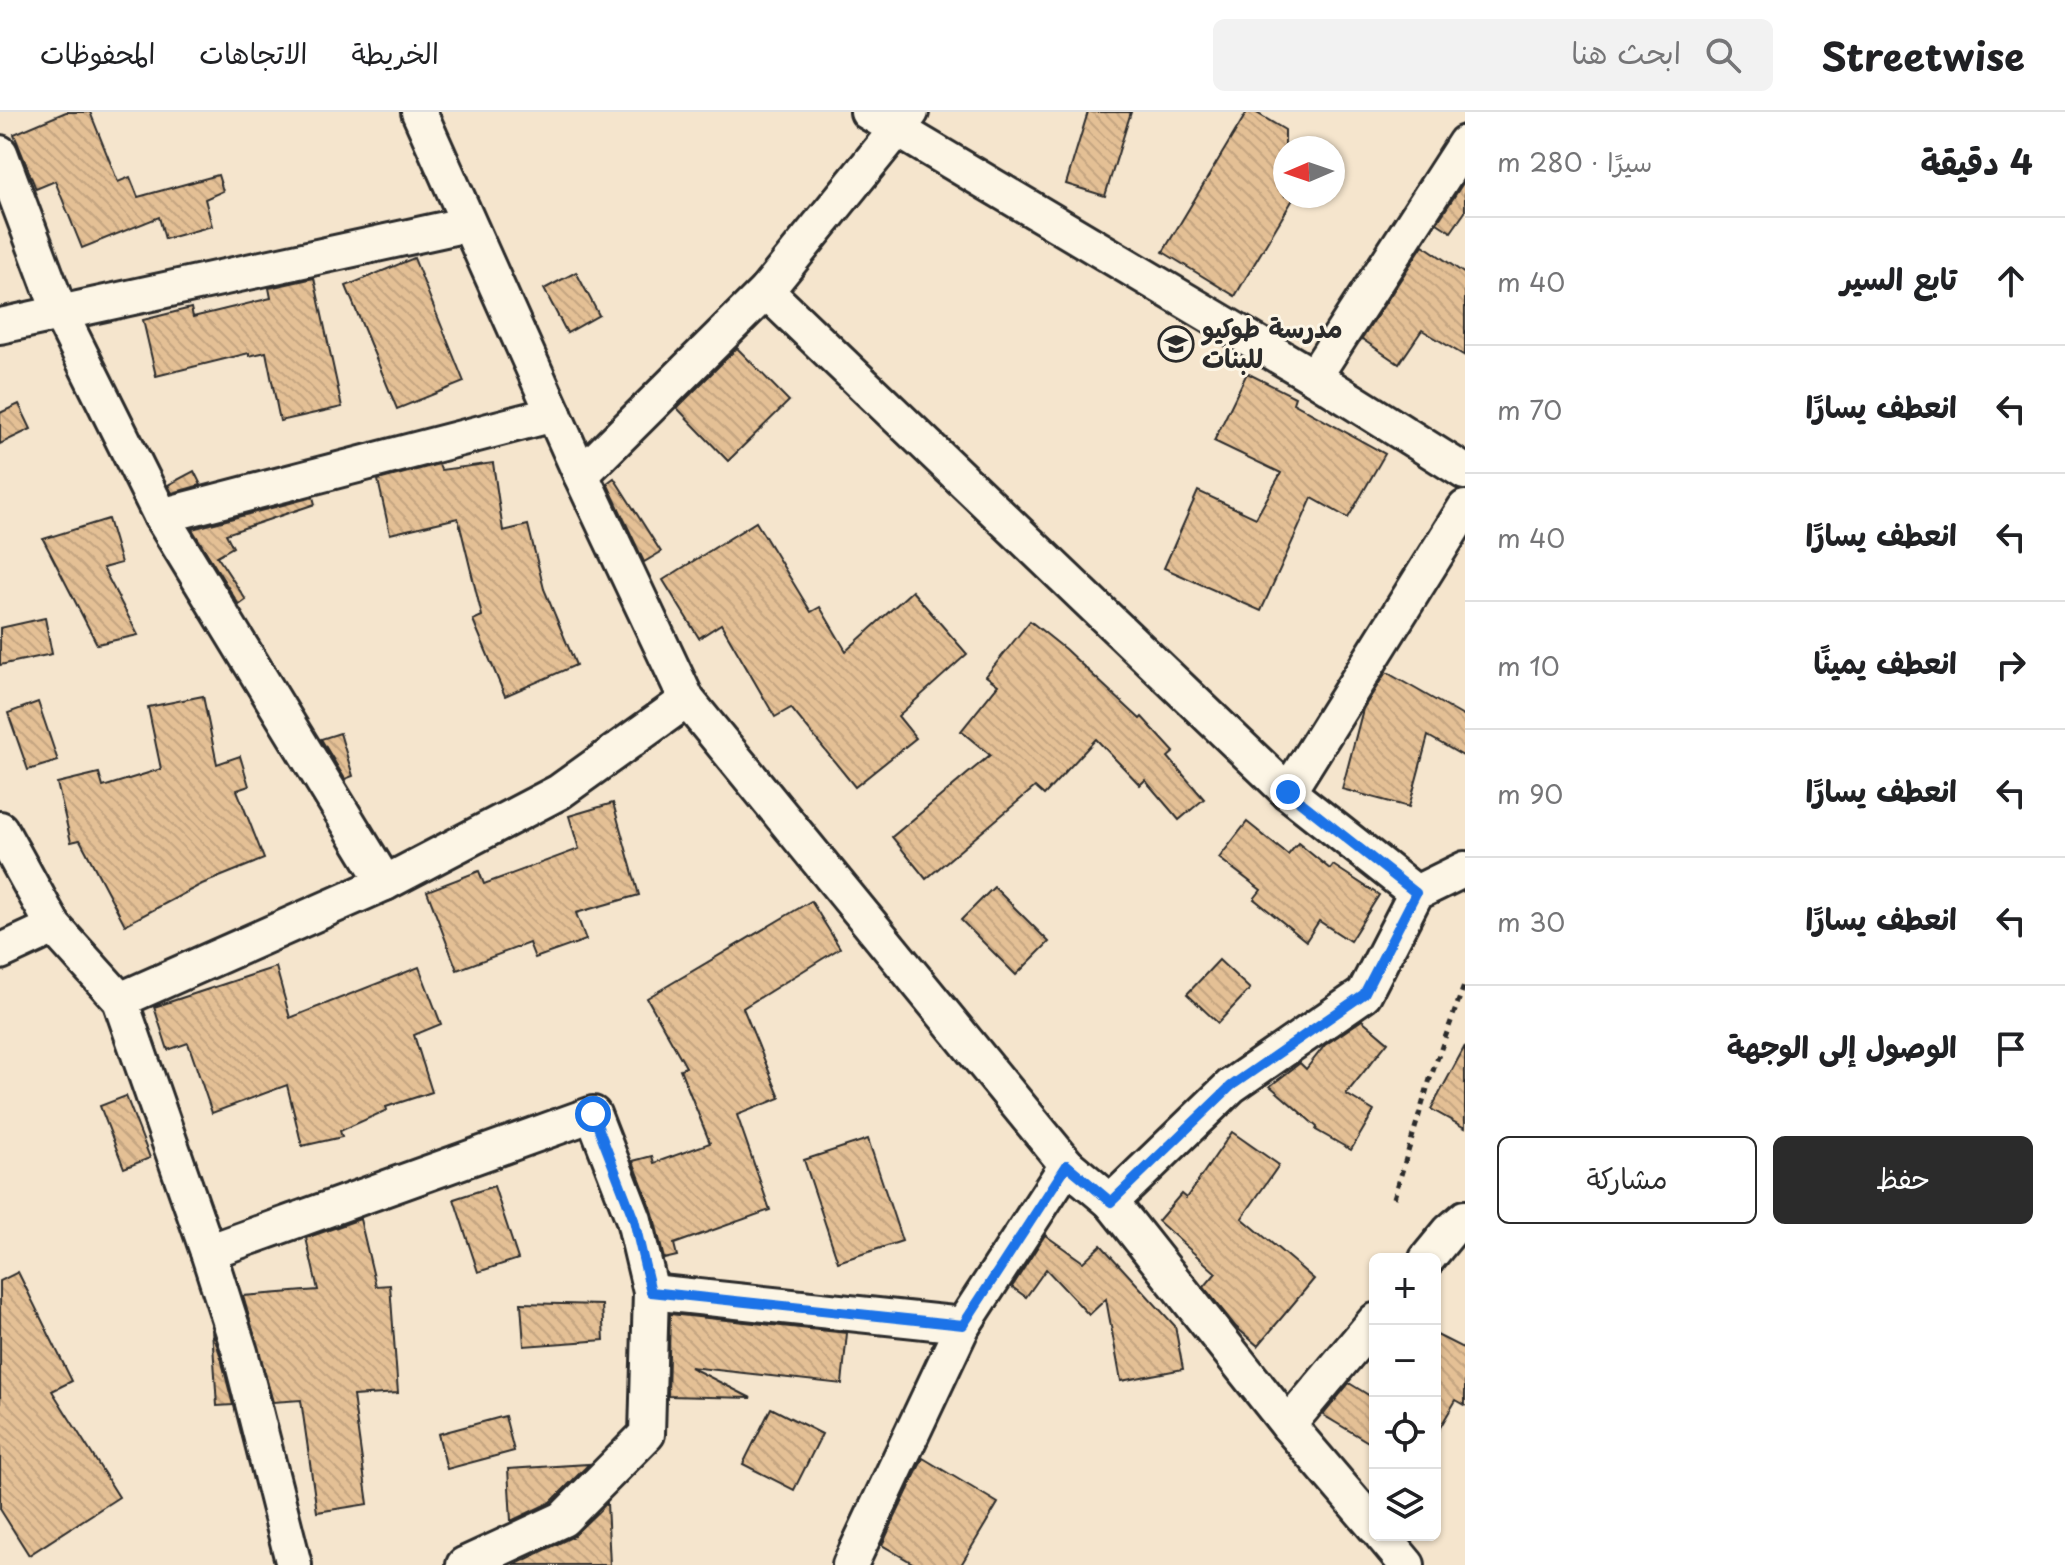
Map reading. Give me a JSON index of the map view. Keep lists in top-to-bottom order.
{
  "places": {
    "school or university": ["مدرسة طوكيو للبنات"]
  },
  "north": "left",
  "page": {
    "header": "Streetwise",
    "search": "ابحث هنا",
    "nav": ["الخريطة", "الاتجاهات", "المحفوظات"],
    "heading": ["4 دقيقة", "سيرًا · 280 m"],
    "list": [
      ["تابع السير", "40 m"],
      ["انعطف يسارًا", "70 m"],
      ["انعطف يسارًا", "40 m"],
      ["انعطف يمينًا", "10 m"],
      ["انعطف يسارًا", "90 m"],
      ["انعطف يسارًا", "30 m"],
      "الوصول إلى الوجهة"
    ],
    "buttons": ["حفظ", "مشاركة"],
    "map_buttons": ["+", "−"]
  }
}
